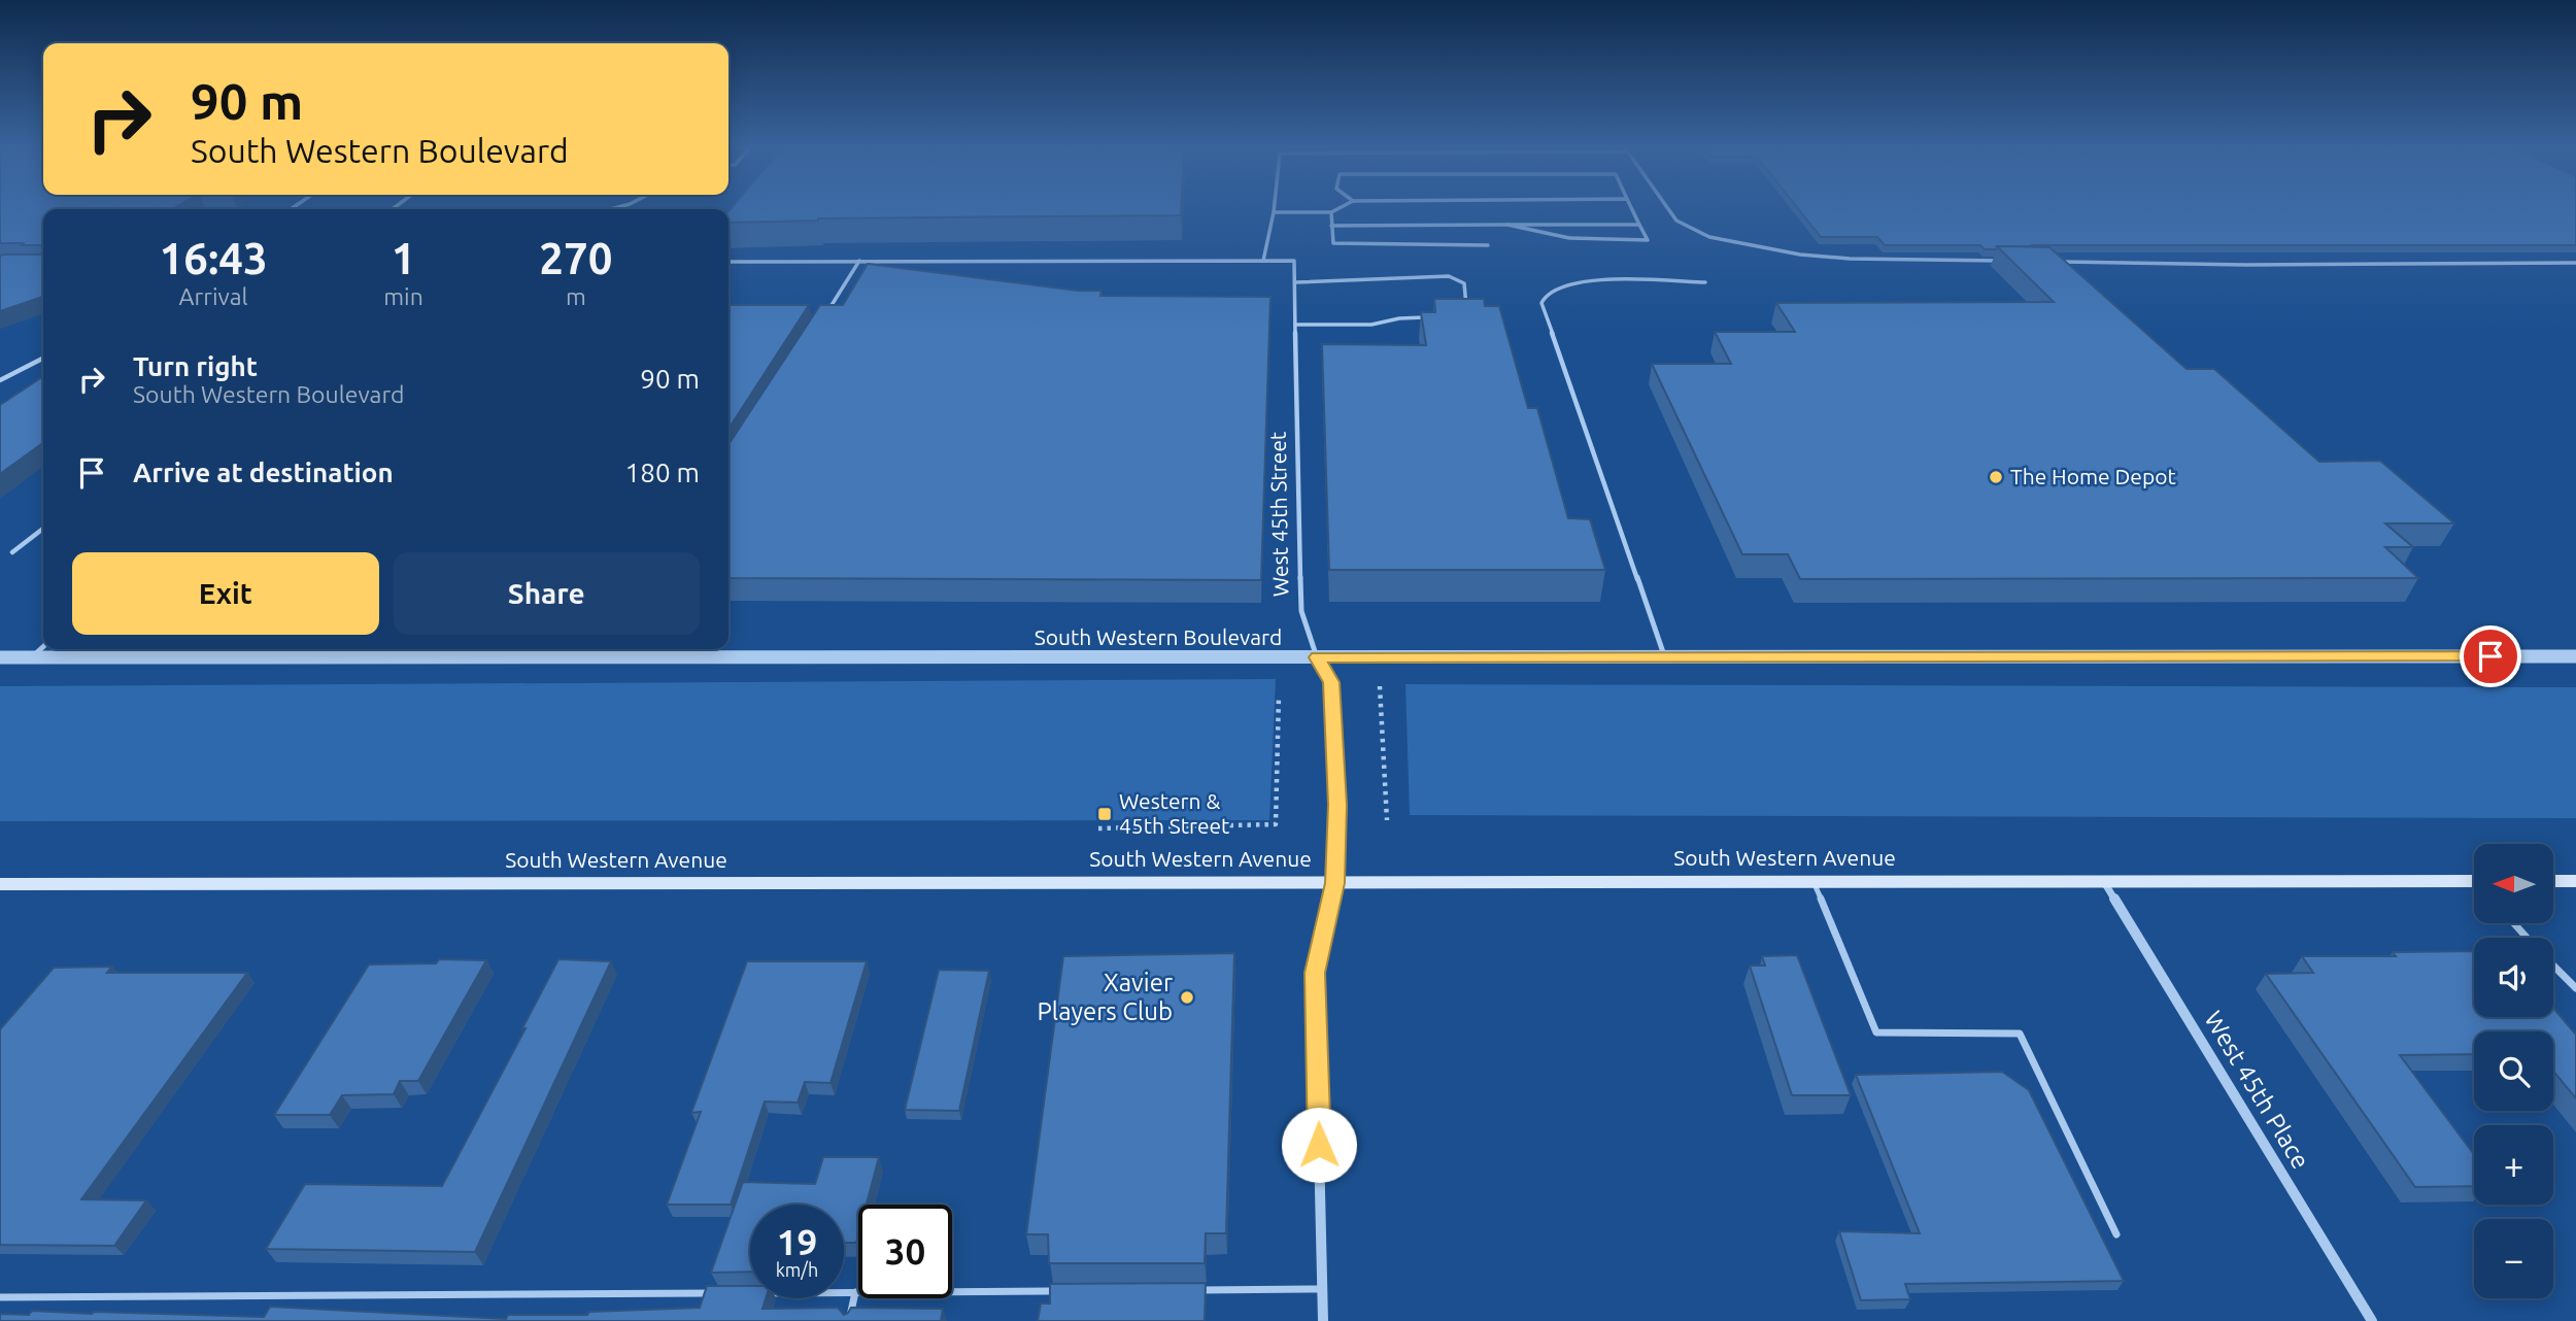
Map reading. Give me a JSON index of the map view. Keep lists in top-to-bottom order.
{
  "streets": {
    "main road": ["South Western Avenue"],
    "street": ["West 45th Street", "South Western Boulevard", "West 45th Place"]
  },
  "crossings": [
    ["West 45th Street", "South Western Boulevard"],
    ["West 45th Street", "South Western Avenue"],
    ["South Western Avenue", "West 45th Place"]
  ],
  "places": {
    "other": ["The Home Depot", "Xavier Players Club"],
    "transit": ["Western & 45th Street"]
  },
  "north": "left",
  "page": {
    "turn": ["90 m", "South Western Boulevard"],
    "eta": [
      "16:43",
      "Arrival",
      "1",
      "min",
      "270",
      "m"
    ],
    "list": [
      {
        "name": "Turn right",
        "note": "South Western Boulevard",
        "value": "90 m"
      },
      {
        "name": "Arrive at destination",
        "value": "180 m"
      }
    ],
    "buttons": ["Exit", "Share"],
    "map_buttons": ["+", "−"],
    "speed": "19 km/h",
    "limit": "30"
  }
}
